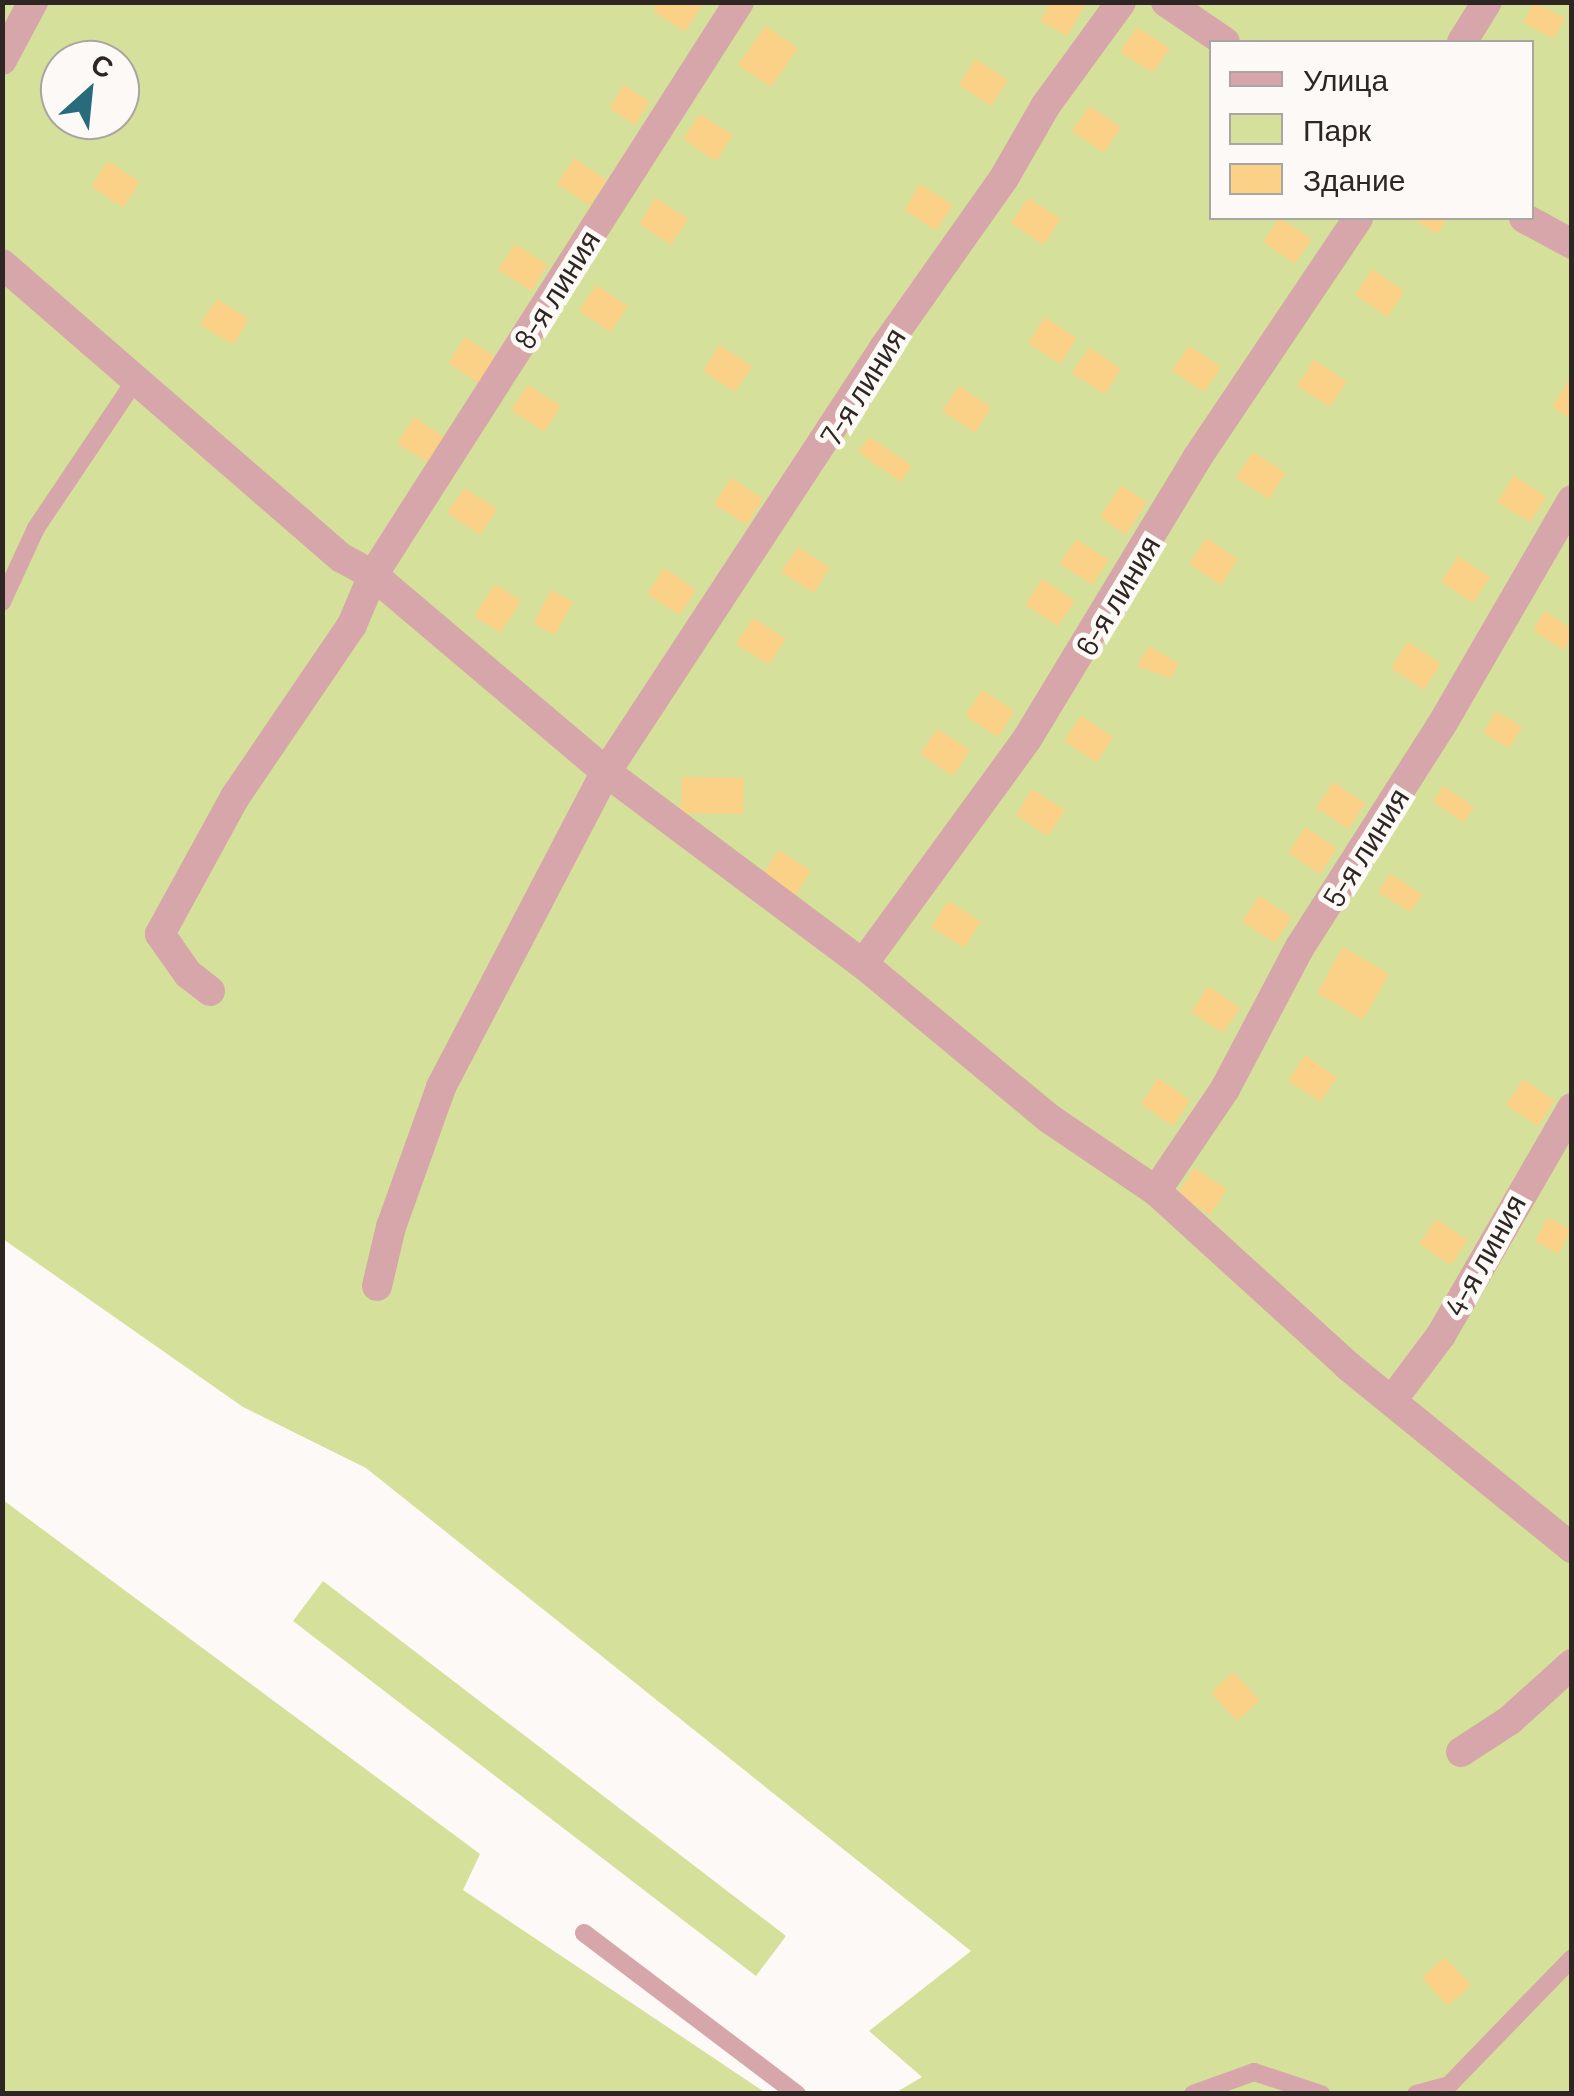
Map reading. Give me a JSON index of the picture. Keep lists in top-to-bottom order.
{
  "streets": {
    "street": [
      "8-я линия",
      "7-я линия",
      "6-я линия",
      "5-я линия",
      "4-я линия"
    ]
  },
  "legend": ["Улица", "Парк", "Здание"],
  "north": "top right"
}
